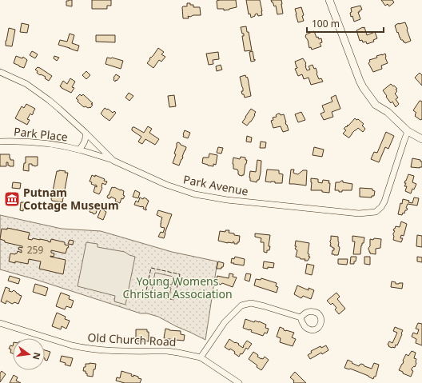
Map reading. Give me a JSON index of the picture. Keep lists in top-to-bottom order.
{
  "streets": {
    "street": ["Park Place", "Park Avenue", "Old Church Road"]
  },
  "crossings": [
    ["Park Place", "Park Avenue"]
  ],
  "parks": ["Young Womens Christian Association"],
  "places": {
    "museum": ["Putnam Cottage Museum"]
  },
  "house_numbers": ["259"],
  "scale_bar": "100 m",
  "north": "right"
}
